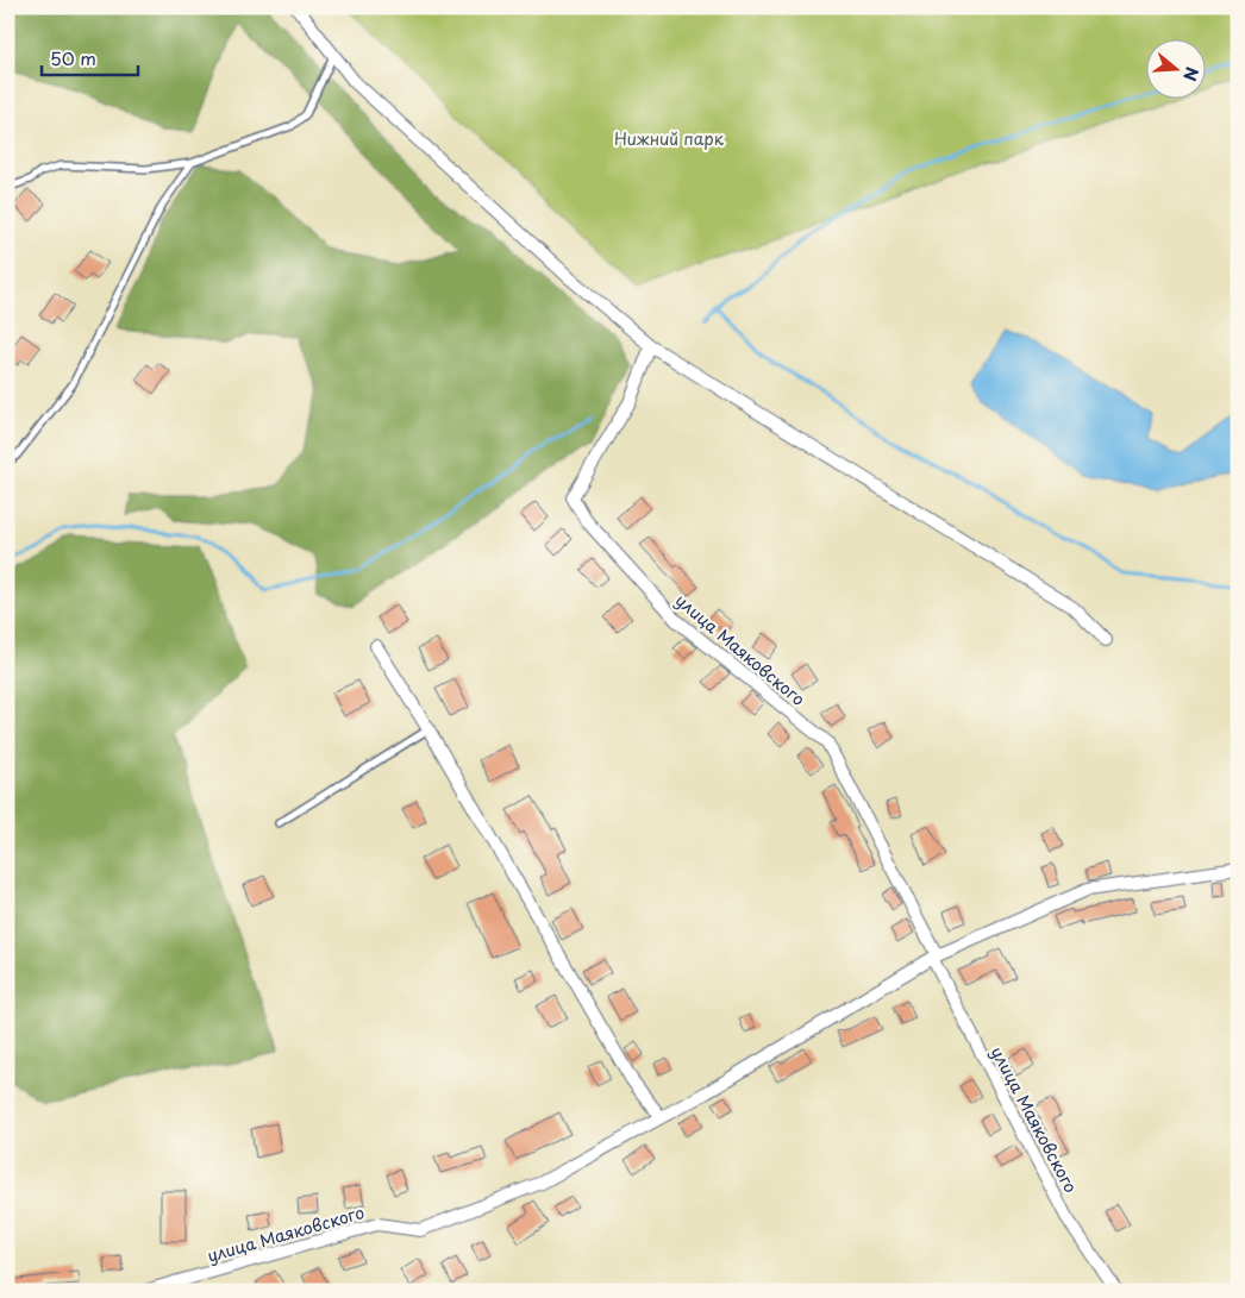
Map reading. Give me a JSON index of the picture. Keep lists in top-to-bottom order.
{
  "streets": {
    "street": ["улица Маяковского"]
  },
  "parks": ["Нижний парк"],
  "scale_bar": "50 m",
  "north": "right"
}
